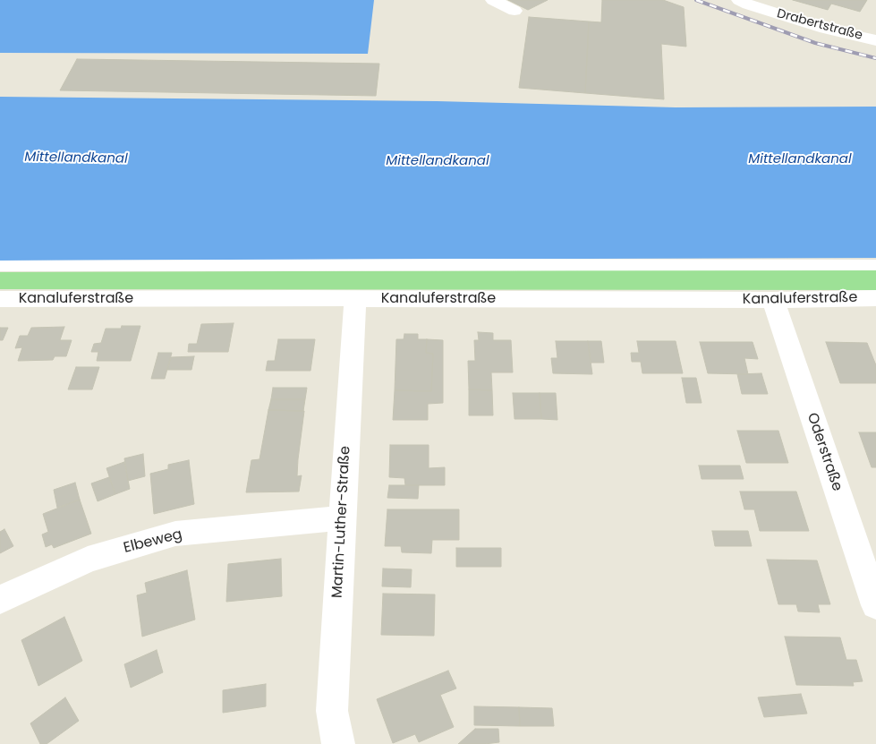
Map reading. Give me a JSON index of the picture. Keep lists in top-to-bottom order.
{
  "streets": {
    "street": [
      "Drabertstraße",
      "Kanaluferstraße",
      "Oderstraße",
      "Martin-Luther-Straße",
      "Elbeweg"
    ]
  },
  "crossings": [
    ["Kanaluferstraße", "Oderstraße"],
    ["Kanaluferstraße", "Martin-Luther-Straße"],
    ["Martin-Luther-Straße", "Elbeweg"]
  ],
  "water": ["Mittellandkanal"]
}
